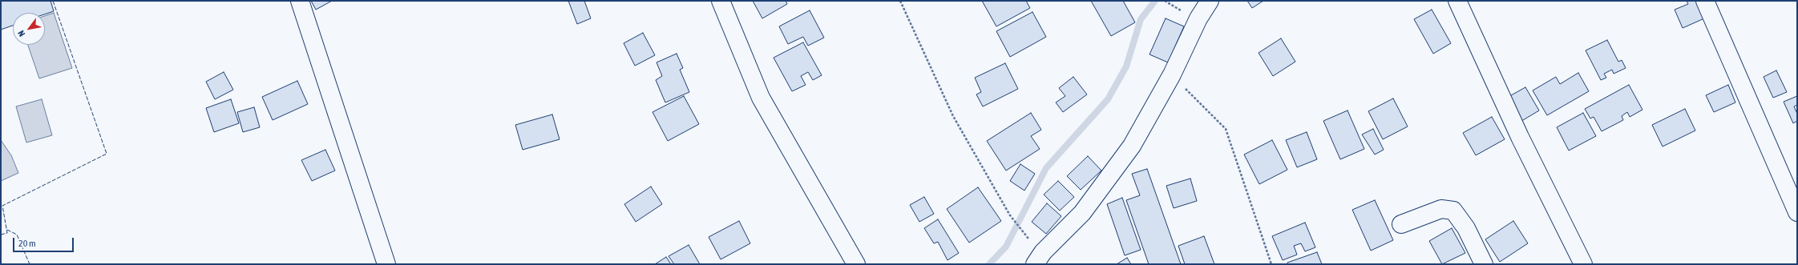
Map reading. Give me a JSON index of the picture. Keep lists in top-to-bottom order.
{
  "scale_bar": "20 m",
  "north": "bottom left"
}
